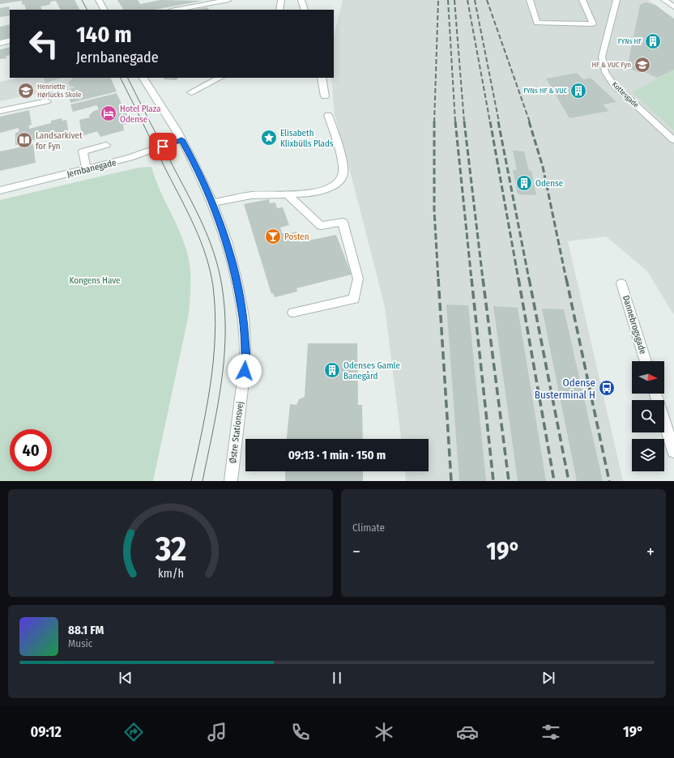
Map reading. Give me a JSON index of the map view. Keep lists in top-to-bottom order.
{
  "streets": {
    "street": [
      "Kottesgade",
      "Jernbanegade",
      "Dannebrogsgade",
      "Østre Stationsvej"
    ]
  },
  "crossings": [
    ["Jernbanegade", "Østre Stationsvej"]
  ],
  "parks": ["Kongens Have"],
  "places": {
    "building": [
      "FYNs HF",
      "FYNs HF & VUC",
      "Odense",
      "Odenses Gamle Banegård"
    ],
    "school or university": ["HF & VUC Fyn", "Henriette Hørlücks Skole"],
    "hotel": ["Hotel Plaza Odense"],
    "place": ["Elisabeth Klixbülls Plads"],
    "library": ["Landsarkivet for Fyn"],
    "bar": ["Posten"],
    "bus stop": ["Odense Busterminal H"]
  },
  "north": "right",
  "page": {
    "turn": ["140 m", "Jernbanegade"],
    "limit": "40",
    "trip": "09:13 · 1 min · 150 m",
    "tile": "Climate",
    "heat": ["−", "19°", "+"],
    "song": ["88.1 FM", "Music"],
    "tabs": ["09:12", "19°"],
    "gauge": ["32", "km/h"]
  }
}
